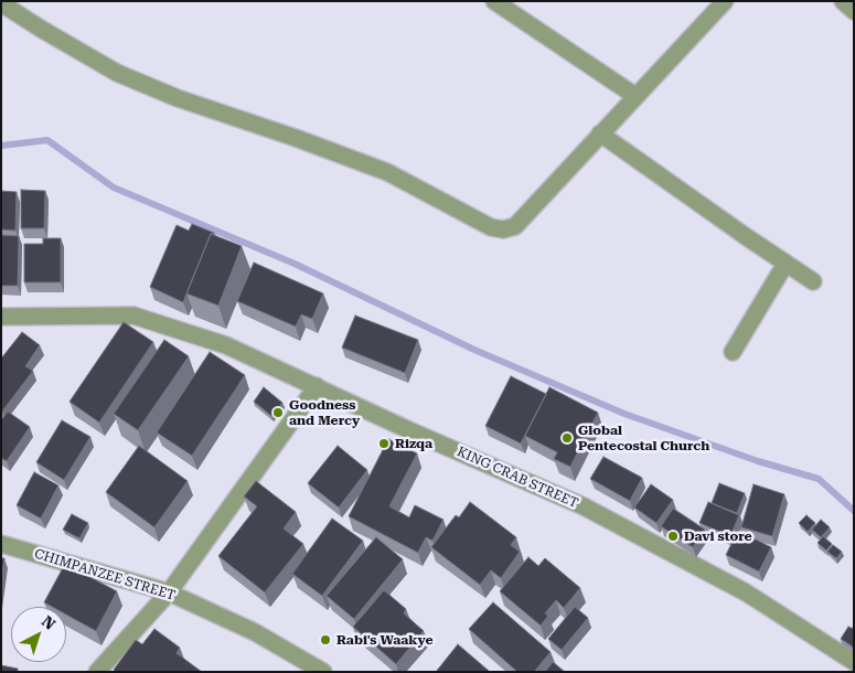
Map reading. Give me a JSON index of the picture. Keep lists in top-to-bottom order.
{
  "streets": {
    "street": ["KING CRAB STREET", "CHIMPANZEE STREET"]
  },
  "places": [
    "Goodness and Mercy",
    "Global Pentecostal Church",
    "Rizqa",
    "Davi store",
    "Rabi's Waakye"
  ],
  "north": "top right"
}
